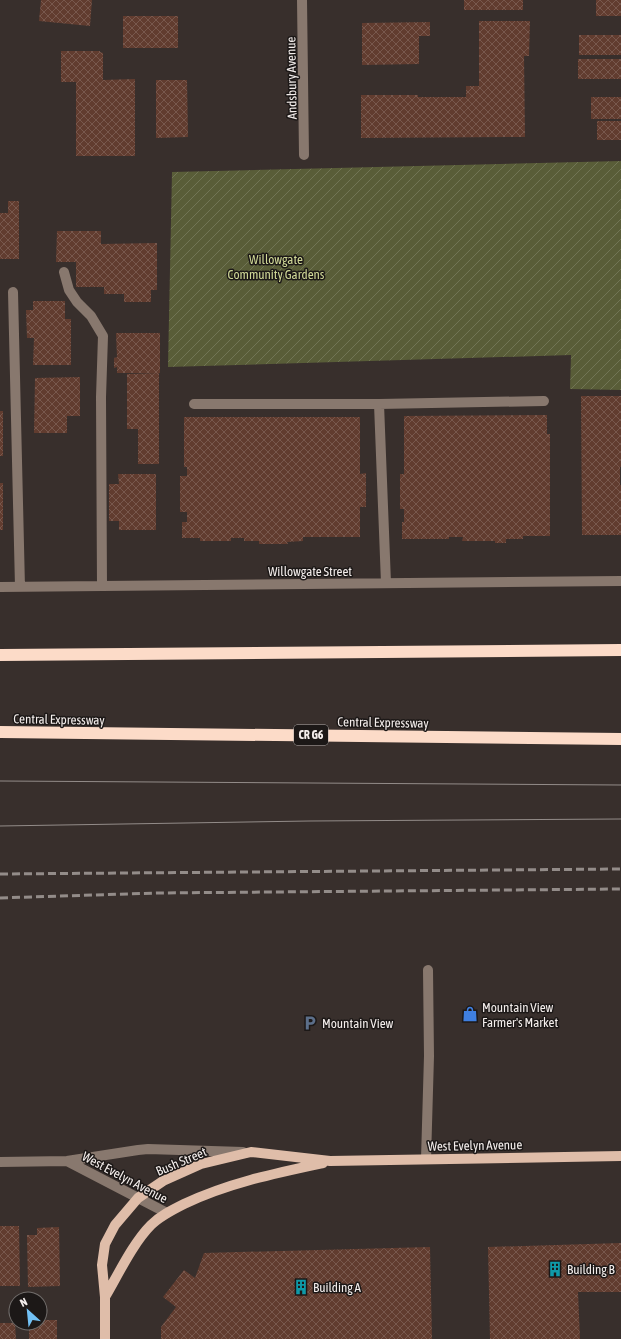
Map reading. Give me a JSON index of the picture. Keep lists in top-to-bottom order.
{
  "streets": {
    "highway": ["Central Expressway", "CR G6"],
    "main road": ["West Evelyn Avenue", "Bush Street"],
    "street": ["Andsbury Avenue", "Willowgate Street"]
  },
  "crossings": [
    ["West Evelyn Avenue", "Bush Street"]
  ],
  "parks": ["Willowgate Community Gardens"],
  "places": {
    "shop": ["Mountain View Farmer's Market"],
    "parking": ["Mountain View"],
    "building": ["Building B", "Building A"]
  },
  "north": "top left"
}
